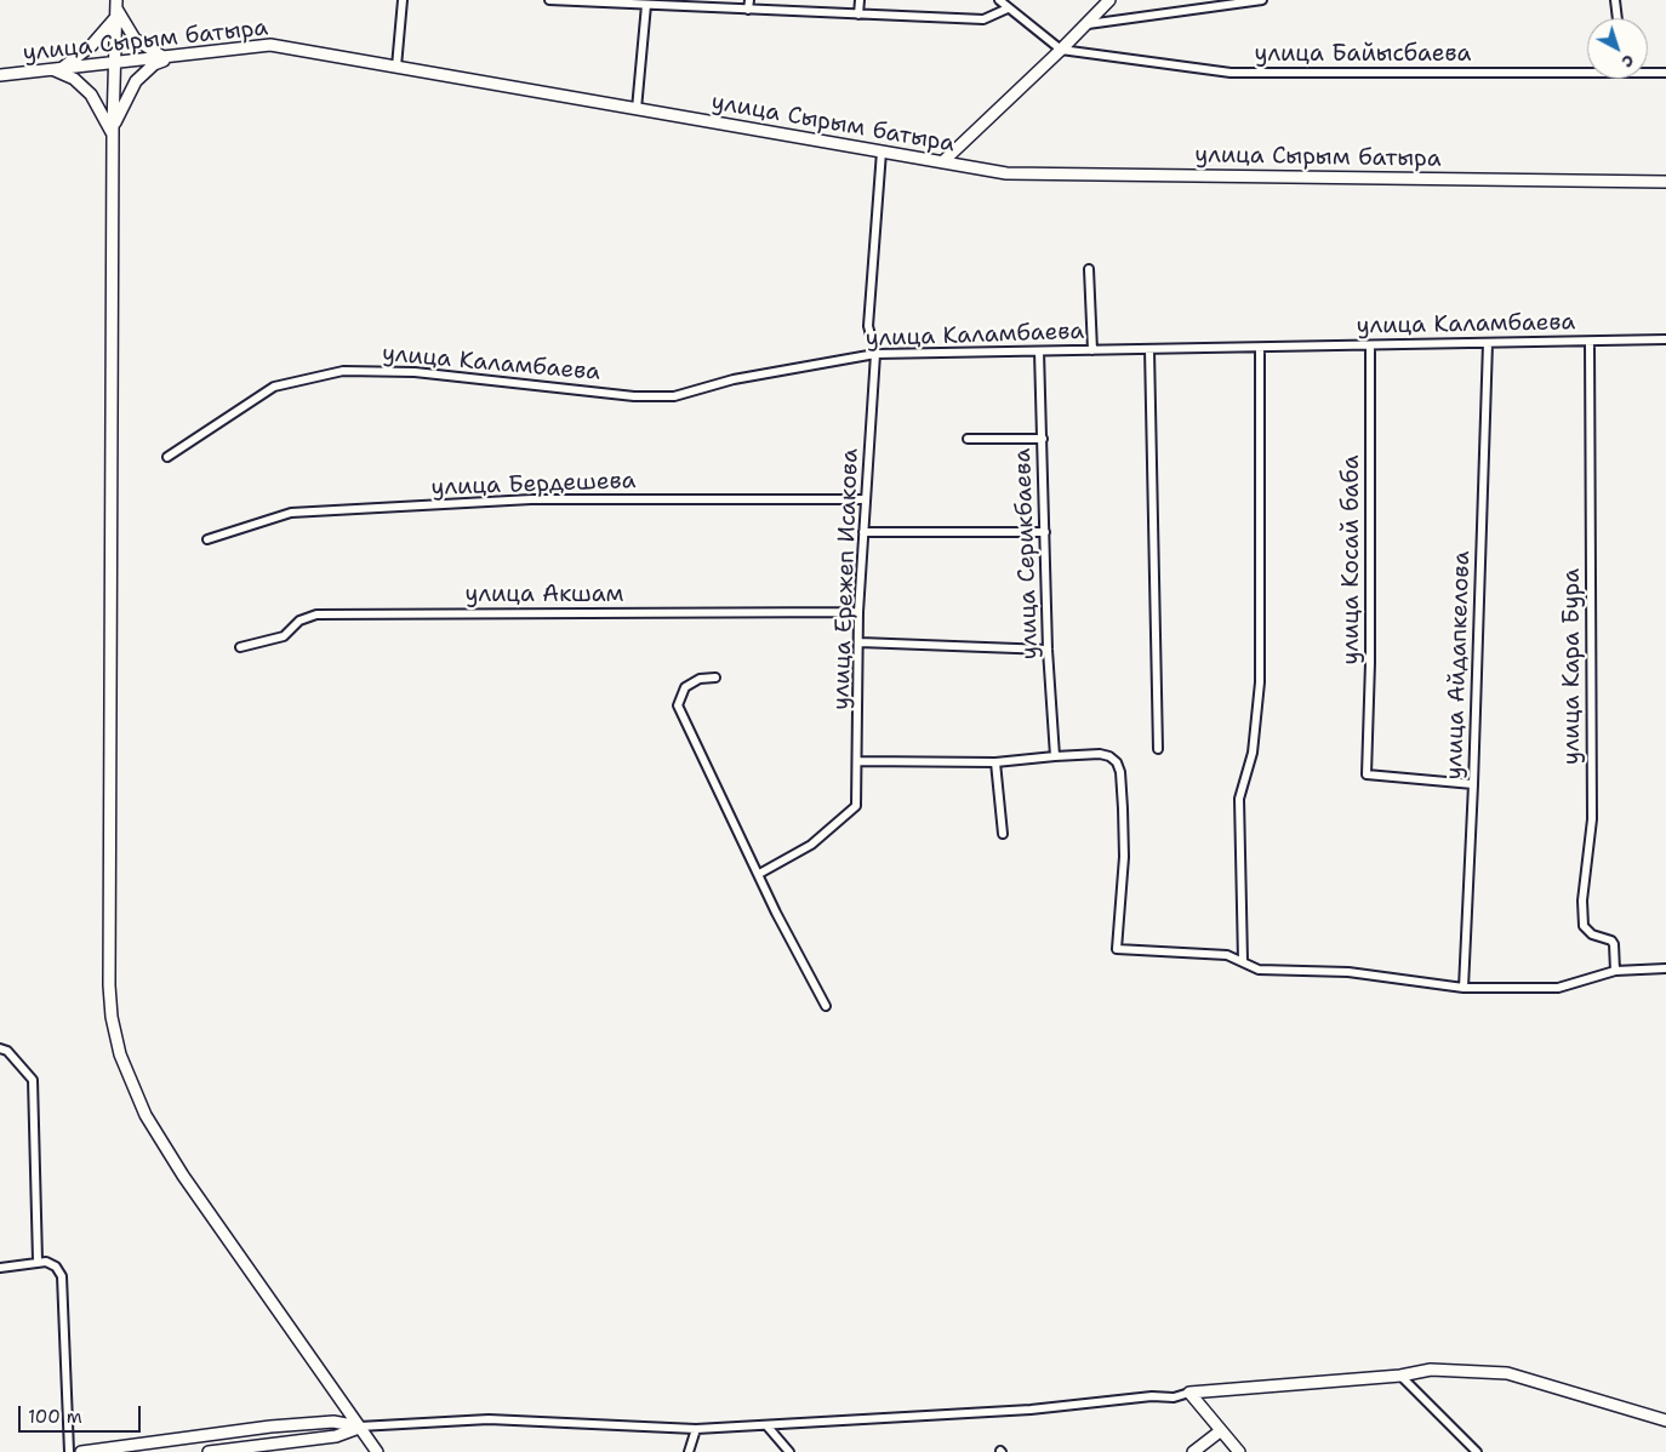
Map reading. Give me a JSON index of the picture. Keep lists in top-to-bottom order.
{
  "streets": {
    "street": [
      "улица Сырым батыра",
      "улица Байысбаева",
      "улица Каламбаева",
      "улица Бердешева",
      "улица Серикбаева",
      "улица Косай баба",
      "улица Ережеп Исакова",
      "улица Акшам",
      "улица Айдапкелова",
      "улица Кара Бура"
    ]
  },
  "crossings": [
    ["улица Сырым батыра", "улица Ережеп Исакова"],
    ["улица Каламбаева", "улица Серикбаева"],
    ["улица Каламбаева", "улица Косай баба"],
    ["улица Каламбаева", "улица Ережеп Исакова"],
    ["улица Каламбаева", "улица Айдапкелова"],
    ["улица Каламбаева", "улица Кара Бура"],
    ["улица Бердешева", "улица Ережеп Исакова"],
    ["улица Косай баба", "улица Айдапкелова"],
    ["улица Ережеп Исакова", "улица Акшам"]
  ],
  "scale_bar": "100 m",
  "north": "bottom right"
}
